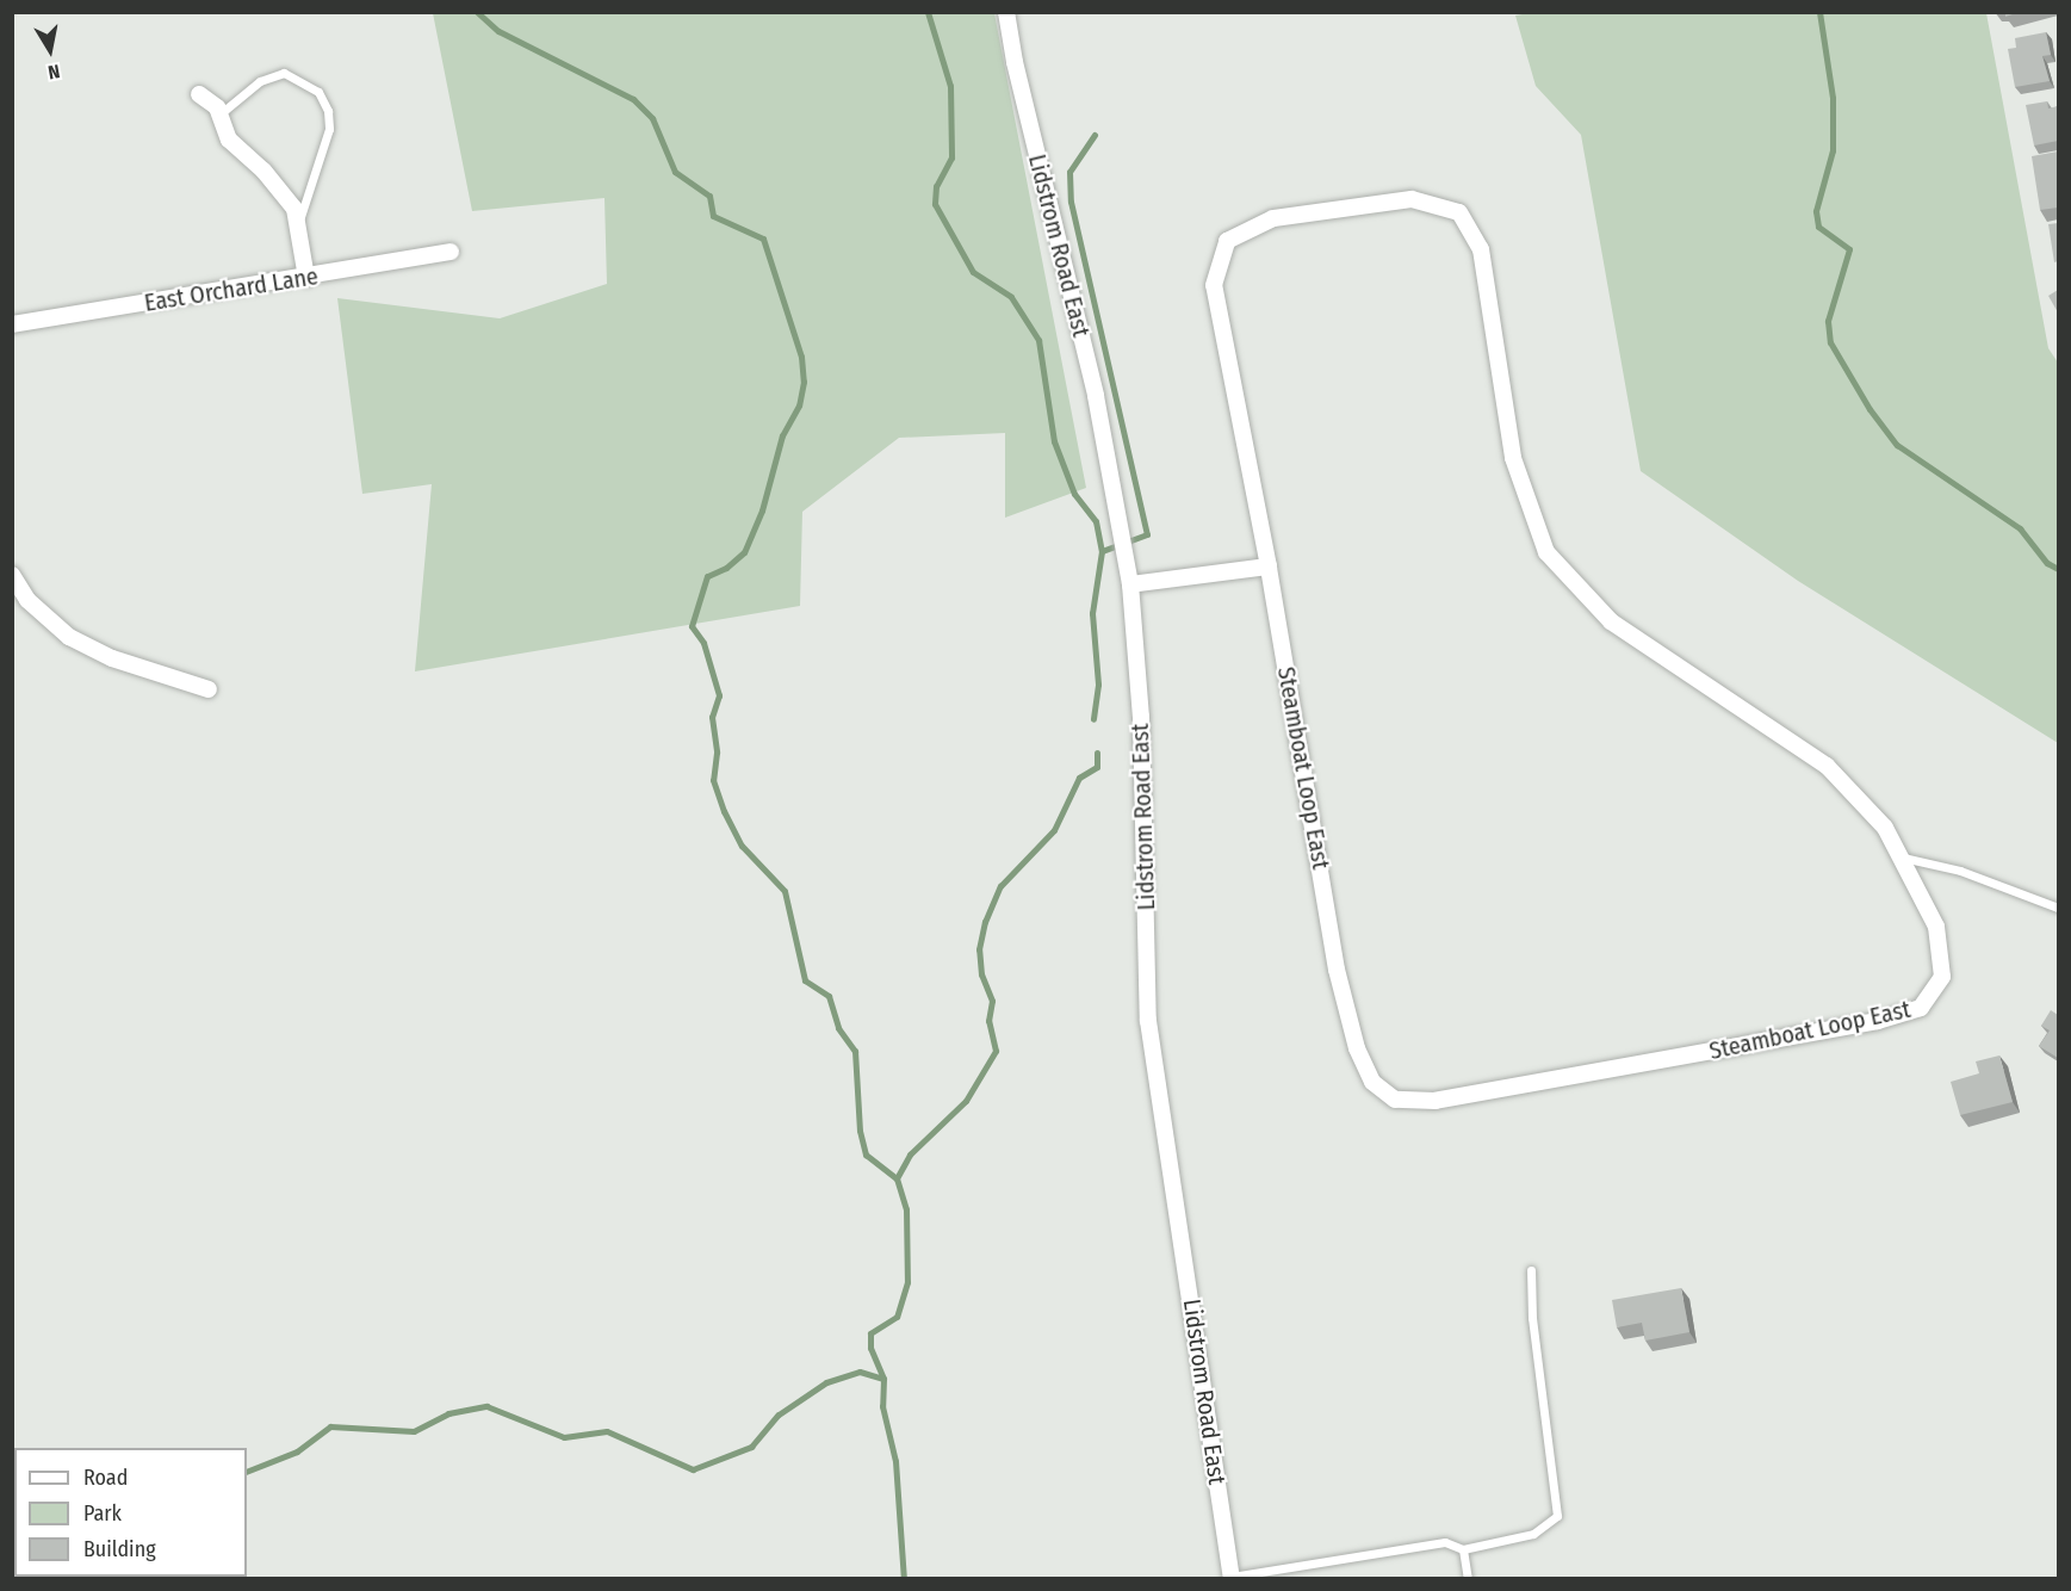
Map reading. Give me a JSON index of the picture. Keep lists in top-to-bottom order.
{
  "streets": {
    "street": ["Lidstrom Road East", "East Orchard Lane", "Steamboat Loop East"]
  },
  "legend": ["Road", "Park", "Building"],
  "north": "bottom"
}
